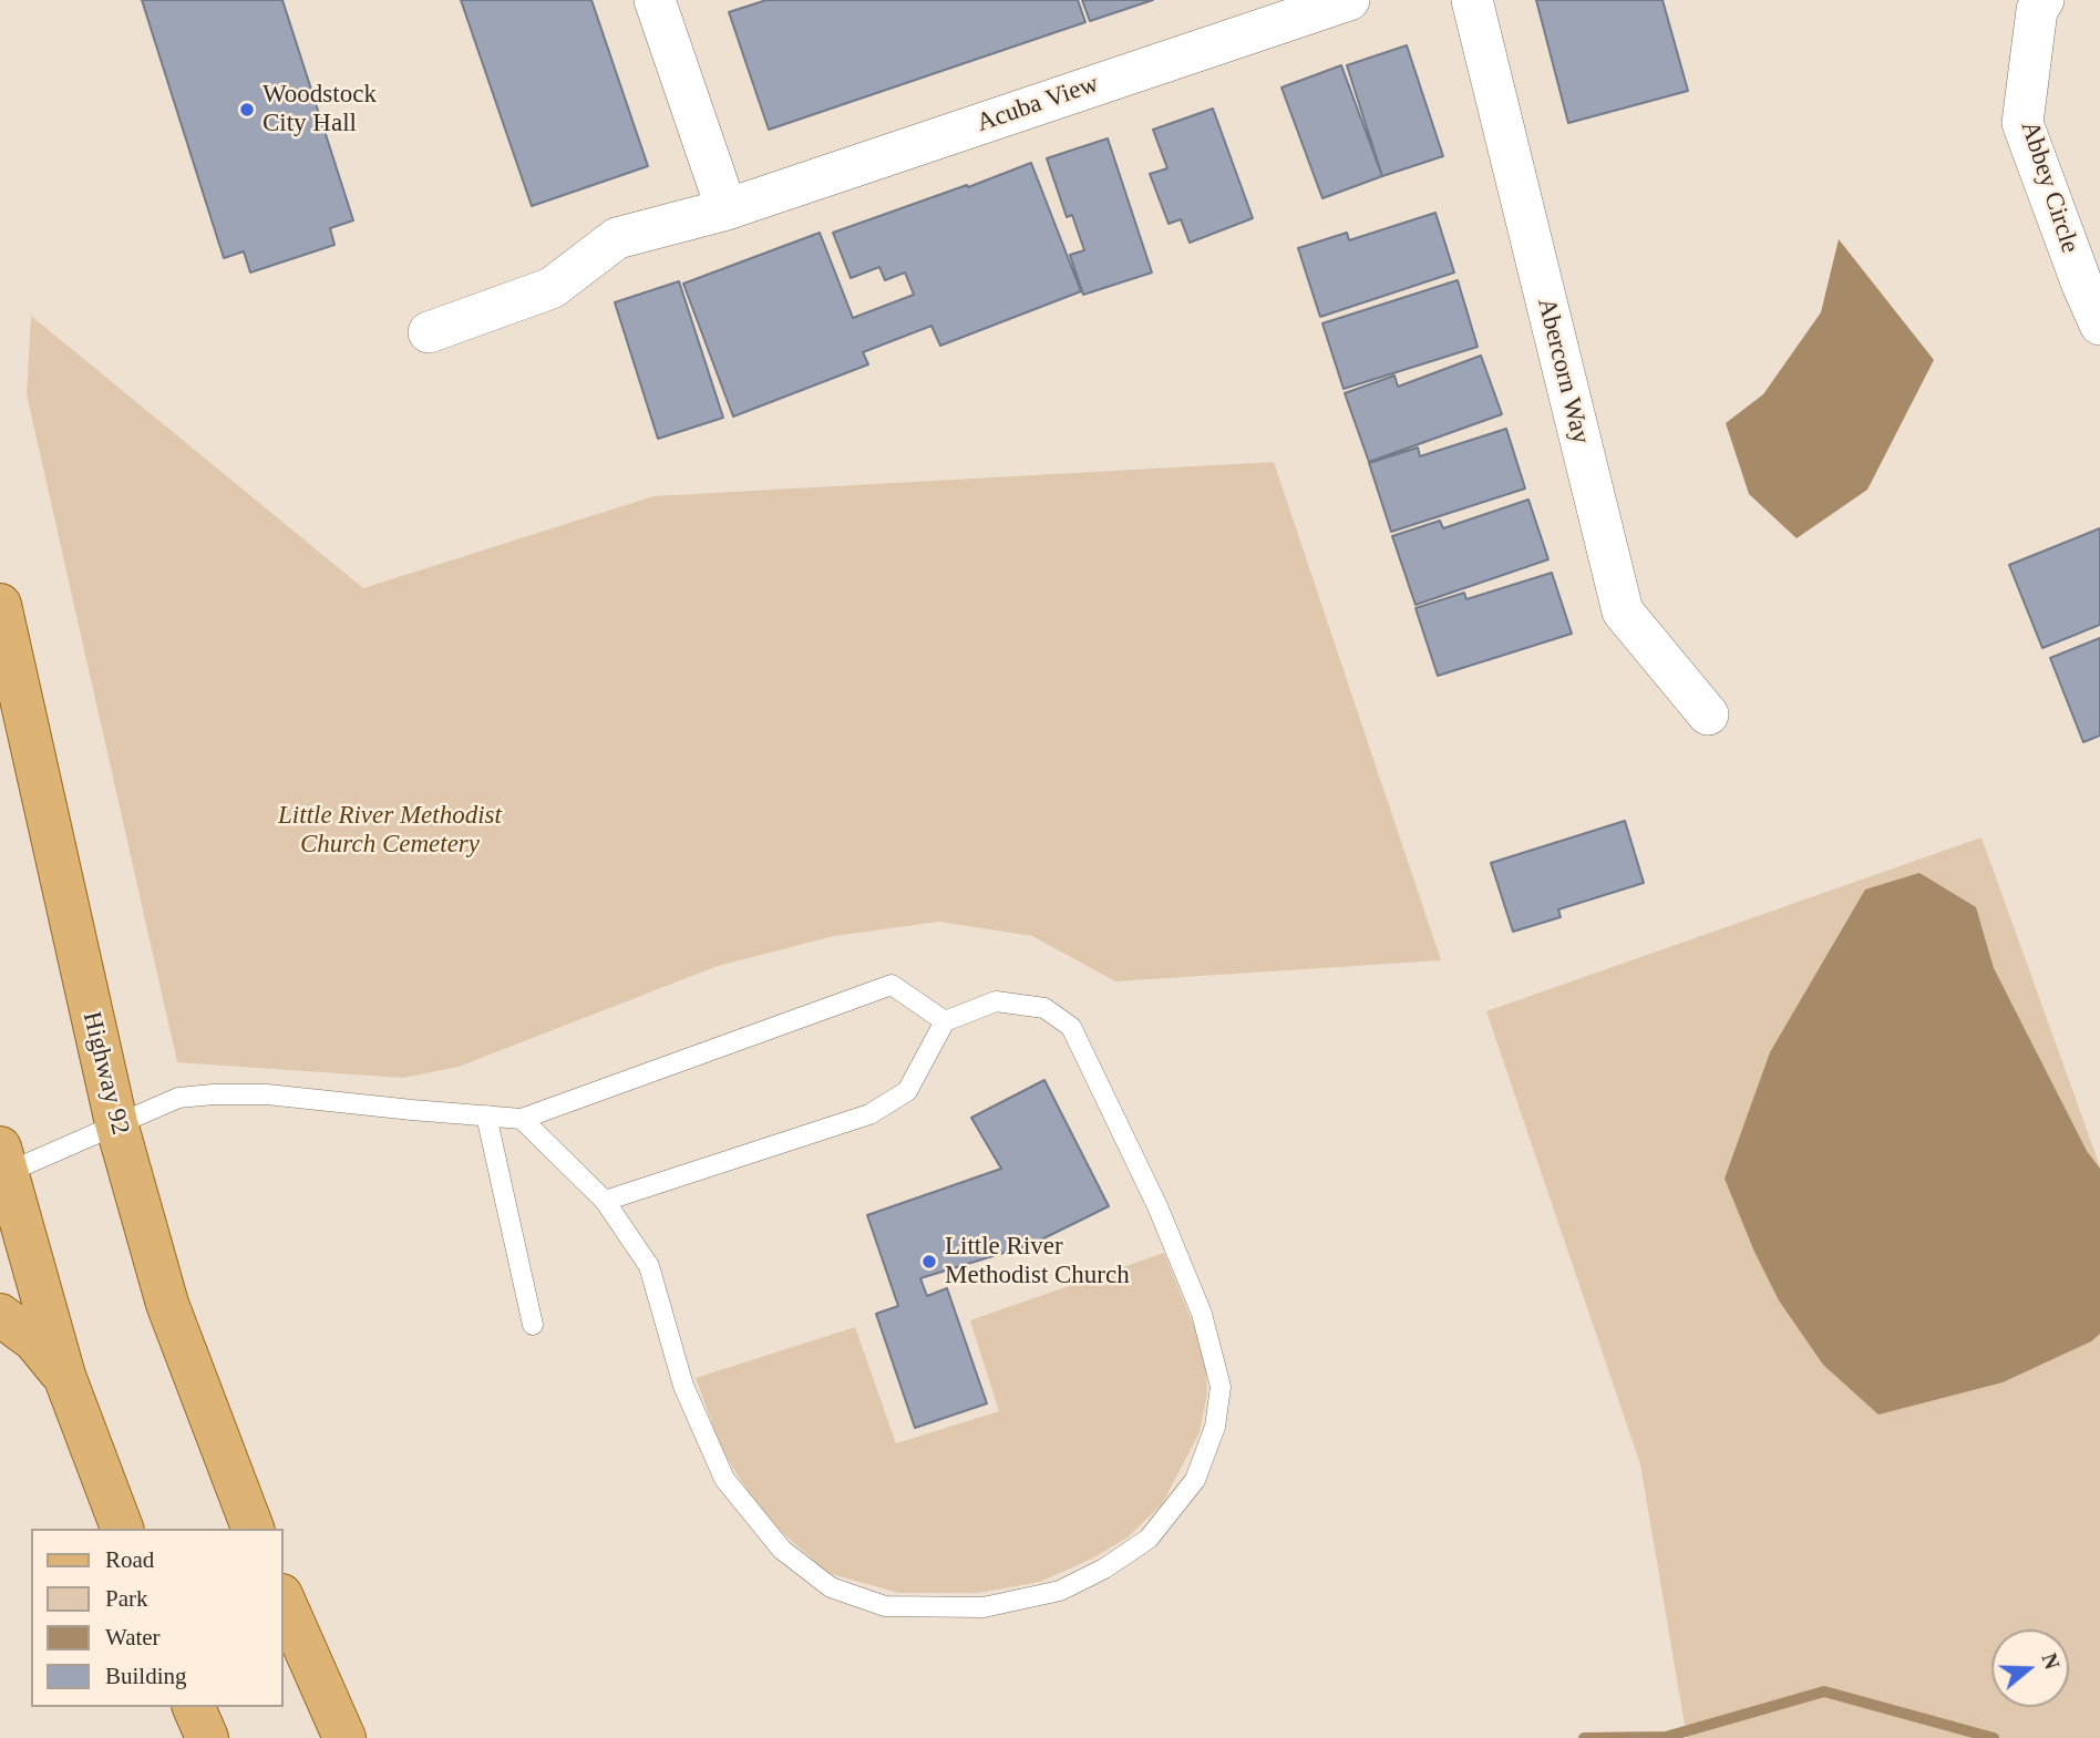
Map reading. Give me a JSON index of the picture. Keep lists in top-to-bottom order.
{
  "streets": {
    "main road": ["Highway 92"],
    "street": ["Acuba View", "Abbey Circle", "Abercorn Way"]
  },
  "parks": ["Little River Methodist Church Cemetery"],
  "places": ["Woodstock City Hall", "Little River Methodist Church"],
  "legend": [
    "Road",
    "Park",
    "Water",
    "Building"
  ],
  "north": "right"
}
